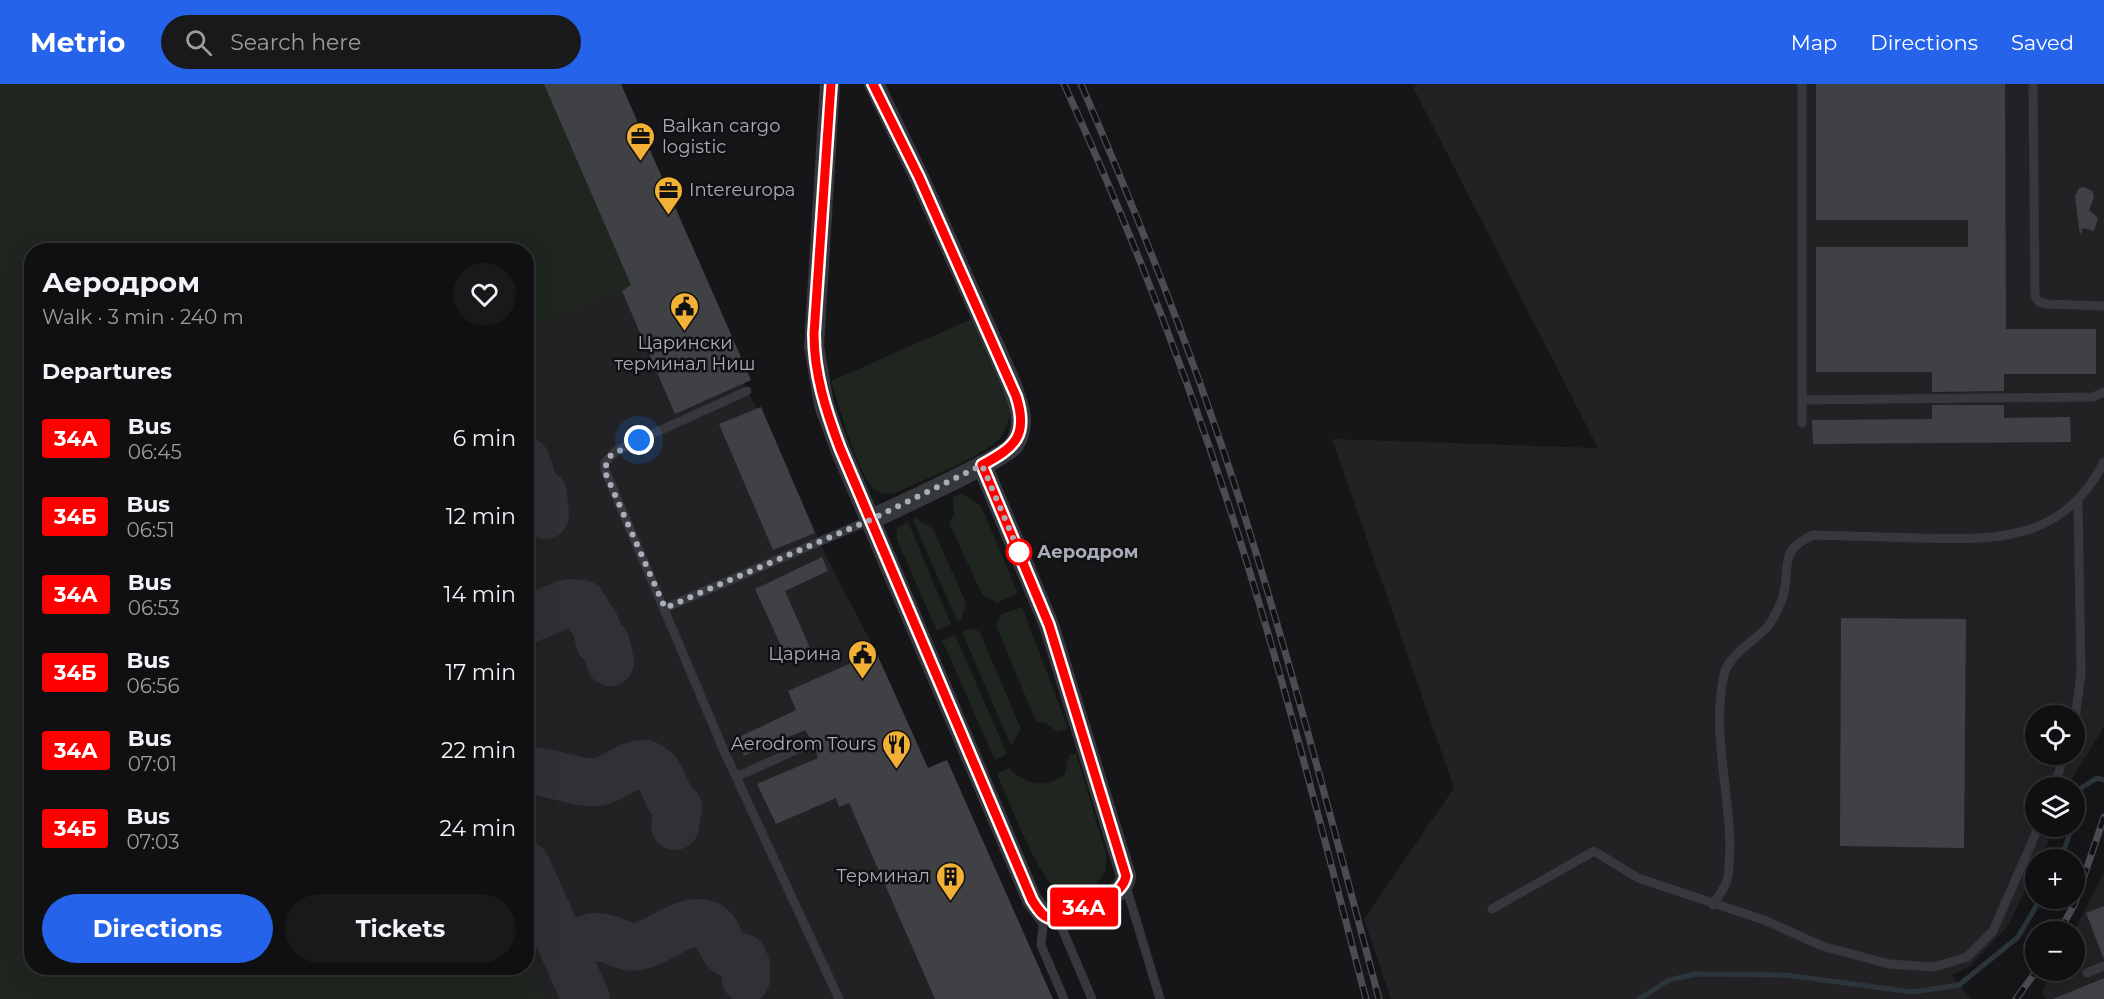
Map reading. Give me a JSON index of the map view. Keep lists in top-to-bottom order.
{
  "places": {
    "office": ["Balkan cargo logistic", "Intereuropa"],
    "public building": ["Царински терминал Ниш", "Царина"],
    "other": ["Аеродром"],
    "restaurant": ["Aerodrom Tours"],
    "building": ["Терминал"]
  },
  "lines": ["bus line 34А"],
  "page": {
    "header": "Metrio",
    "search": "Search here",
    "nav": ["Map", "Directions", "Saved"],
    "on_map": "34А",
    "heading": [
      ["Аеродром", "Walk · 3 min · 240 m"],
      "Departures"
    ],
    "list": [
      {
        "mark": "34А",
        "name": "Bus",
        "note": "06:45",
        "value": "6 min"
      },
      {
        "mark": "34Б",
        "name": "Bus",
        "note": "06:51",
        "value": "12 min"
      },
      {
        "mark": "34А",
        "name": "Bus",
        "note": "06:53",
        "value": "14 min"
      },
      {
        "mark": "34Б",
        "name": "Bus",
        "note": "06:56",
        "value": "17 min"
      },
      {
        "mark": "34А",
        "name": "Bus",
        "note": "07:01",
        "value": "22 min"
      },
      {
        "mark": "34Б",
        "name": "Bus",
        "note": "07:03",
        "value": "24 min"
      }
    ],
    "map_buttons": ["+", "−"],
    "buttons": ["Directions", "Tickets"]
  }
}
